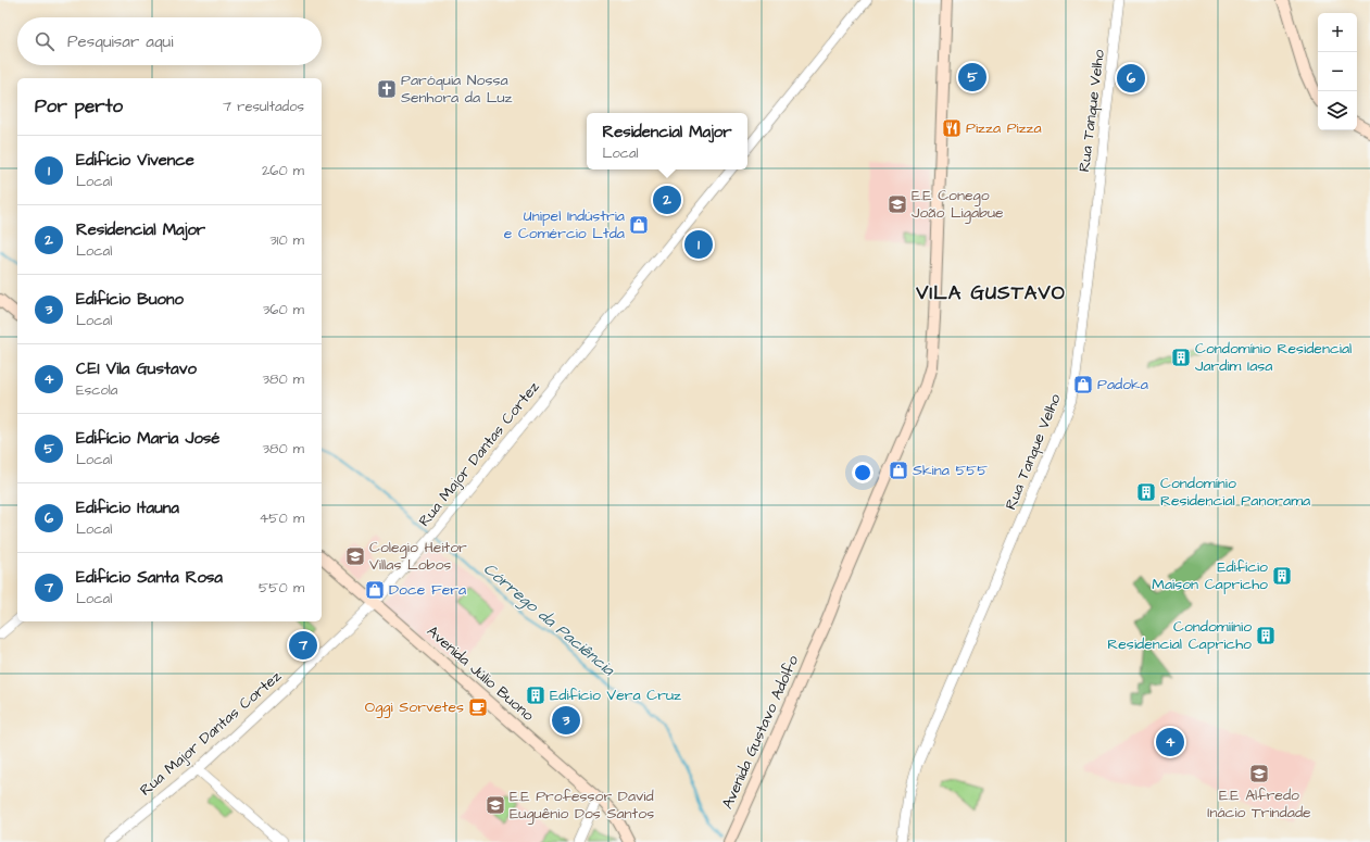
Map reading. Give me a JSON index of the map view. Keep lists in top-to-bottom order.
{
  "streets": {
    "main road": ["Avenida Júlio Buono", "Avenida Gustavo Adolfo"],
    "street": ["Rua Tanque Velho", "Rua Major Dantas Cortez"]
  },
  "crossings": [
    ["Rua Major Dantas Cortez", "Avenida Júlio Buono"]
  ],
  "districts": ["VILA GUSTAVO"],
  "water": ["Córrego da Paciência"],
  "places": {
    "church": ["Paróquia Nossa Senhora da Luz"],
    "restaurant": ["Pizza Pizza"],
    "school or university": [
      "E.E Conego João Ligabue",
      "Colegio Heitor Villas Lobos",
      "E.E Alfredo Inácio Trindade",
      "E.E Professor David Euguênio Dos Santos"
    ],
    "shop": [
      "Unipel Indústria e Comércio Ltda",
      "Padoka",
      "Skina 555",
      "Doce Fera"
    ],
    "building": [
      "Condomínio Residencial Jardim Iasa",
      "Condomínio Residencial Panorama",
      "Edifício Maison Capricho",
      "Condomiínio Residencial Capricho",
      "Edifício Vera Cruz"
    ],
    "cafe": ["Oggi Sorvetes"]
  },
  "page": {
    "map_buttons": ["+", "−"],
    "search": "Pesquisar aqui",
    "pins": [
      "5",
      "6",
      "2",
      "1",
      "7",
      "3",
      "4"
    ],
    "heading": ["Por perto", "7 resultados"],
    "popup": ["Residencial Major", "Local"],
    "list": [
      {
        "mark": "1",
        "name": "Edifício Vivence",
        "note": "Local",
        "value": "260 m"
      },
      {
        "mark": "2",
        "name": "Residencial Major",
        "note": "Local",
        "value": "310 m"
      },
      {
        "mark": "3",
        "name": "Edifício Buono",
        "note": "Local",
        "value": "360 m"
      },
      {
        "mark": "4",
        "name": "CEI Vila Gustavo",
        "note": "Escola",
        "value": "380 m"
      },
      {
        "mark": "5",
        "name": "Edifício Maria José",
        "note": "Local",
        "value": "380 m"
      },
      {
        "mark": "6",
        "name": "Edificio Itauna",
        "note": "Local",
        "value": "450 m"
      },
      {
        "mark": "7",
        "name": "Edifício Santa Rosa",
        "note": "Local",
        "value": "550 m"
      }
    ]
  }
}
